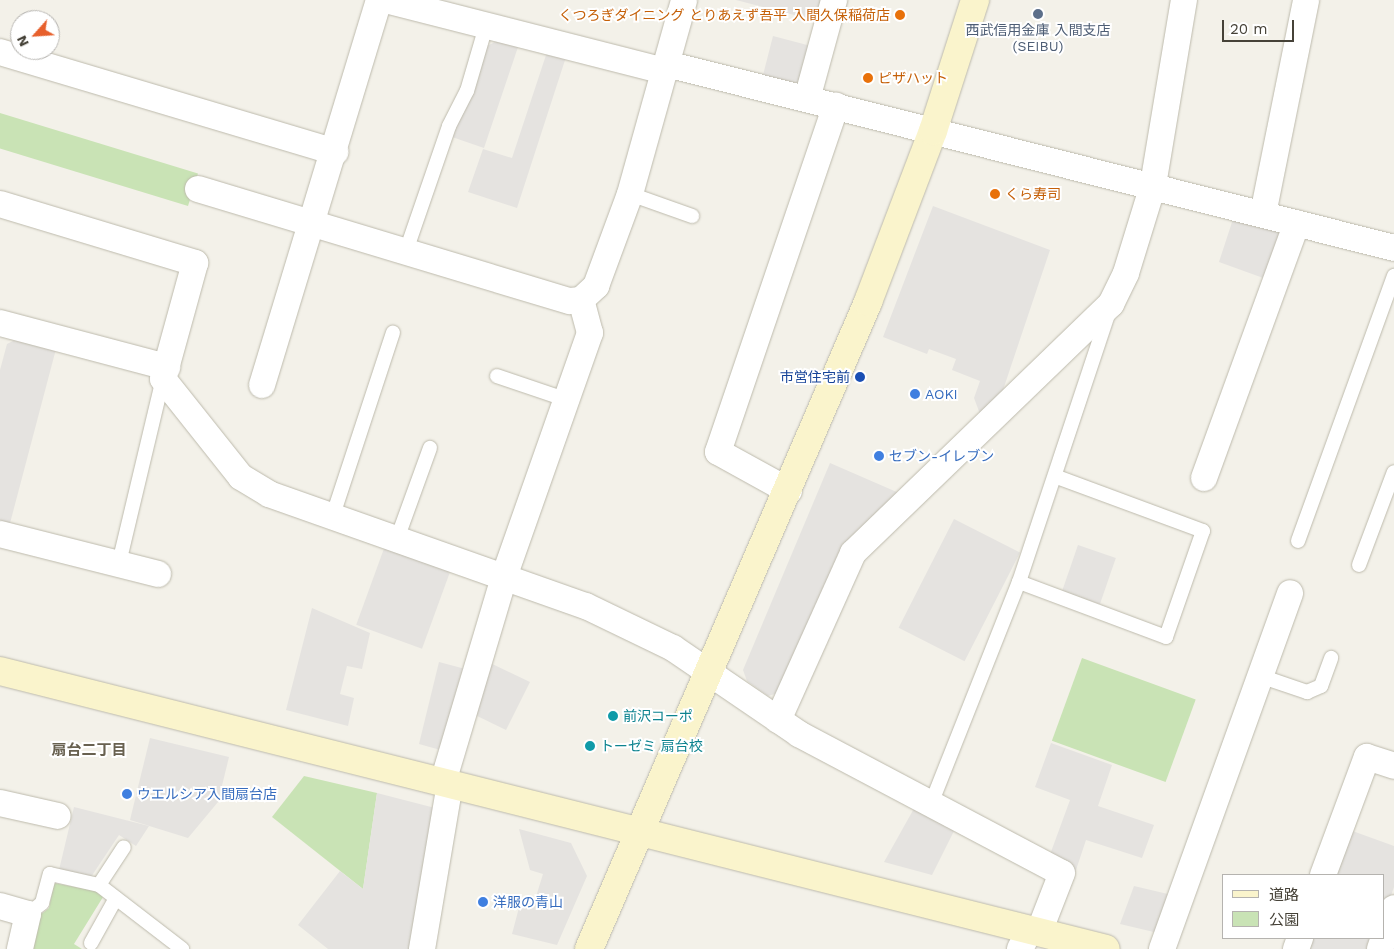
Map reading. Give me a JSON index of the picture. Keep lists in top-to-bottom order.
{
  "districts": ["扇台二丁目"],
  "places": [
    "西武信用金庫 入間支店 (SEIBU)",
    "くつろぎダイニング とりあえず吾平 入間久保稲荷店",
    "ピザハット",
    "くら寿司",
    "市営住宅前",
    "AOKI",
    "セブン-イレブン",
    "前沢コーポ",
    "トーゼミ 扇台校",
    "ウエルシア入間扇台店",
    "洋服の青山"
  ],
  "legend": ["道路", "公園"],
  "scale_bar": "20 m",
  "north": "bottom left"
}
